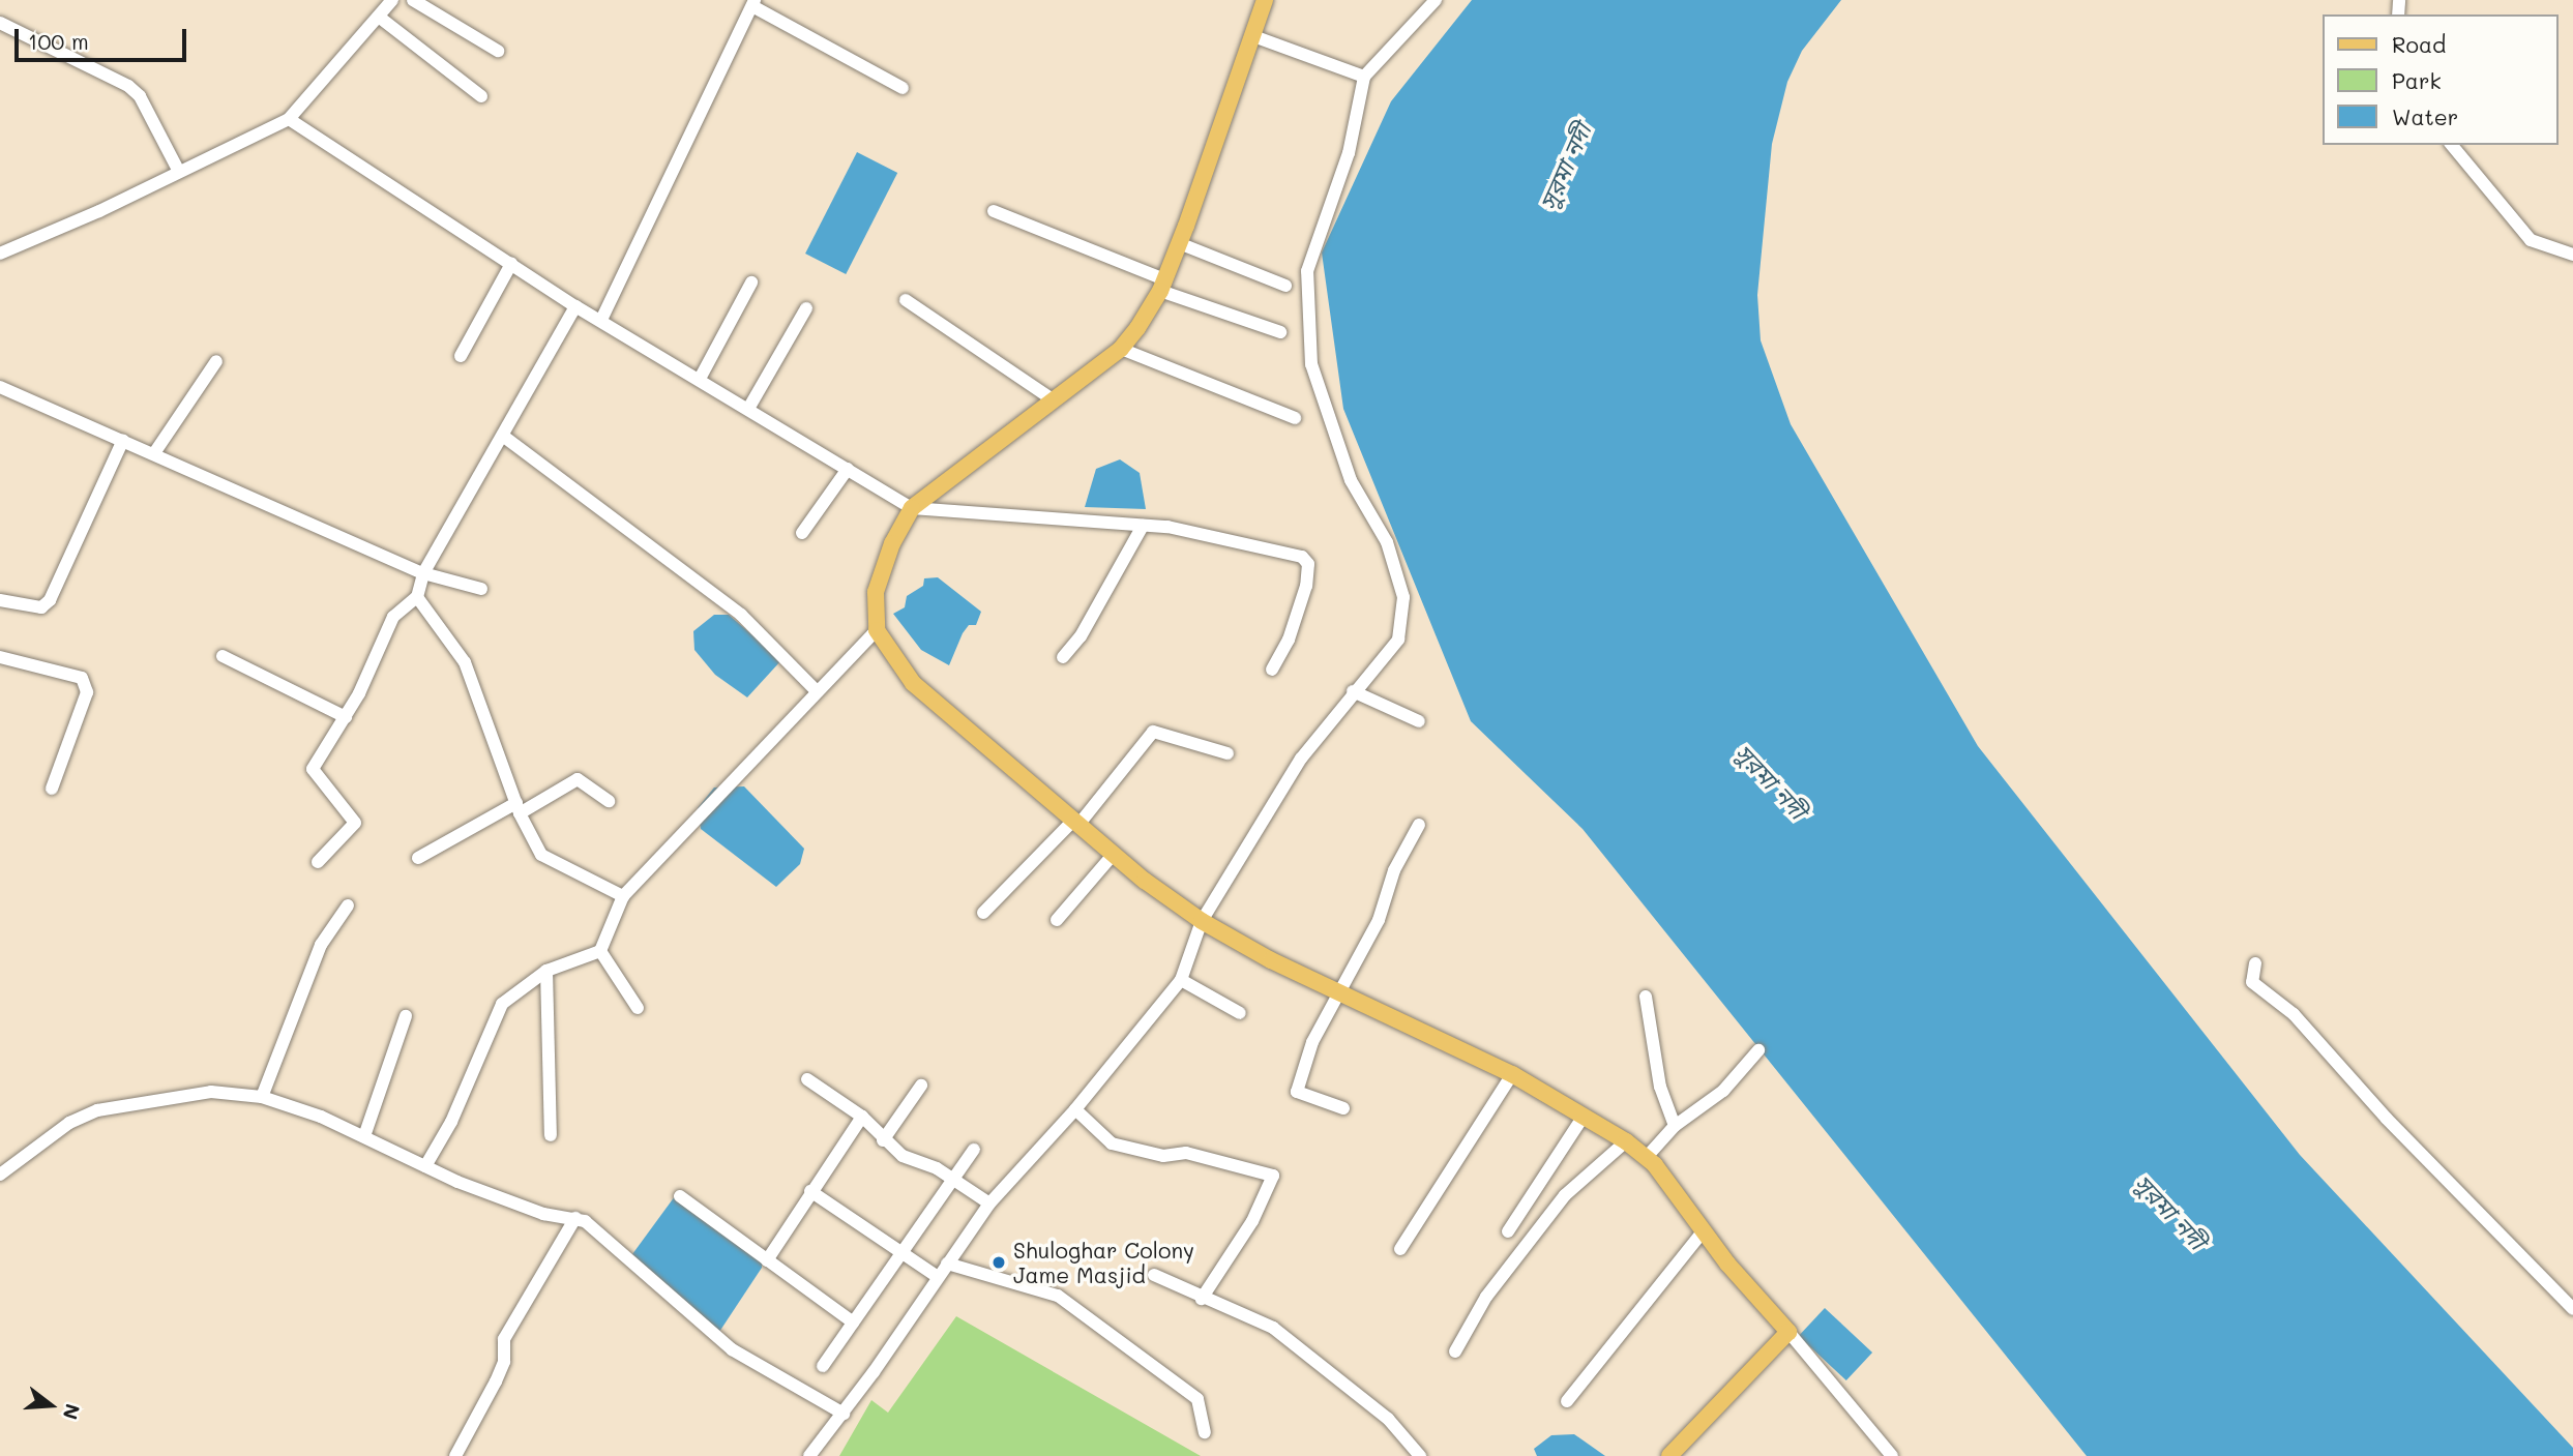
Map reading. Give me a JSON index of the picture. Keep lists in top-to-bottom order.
{
  "water": ["সুরমা নদী"],
  "places": ["Shuloghar Colony Jame Masjid"],
  "legend": ["Road", "Park", "Water"],
  "scale_bar": "100 m",
  "north": "right"
}
